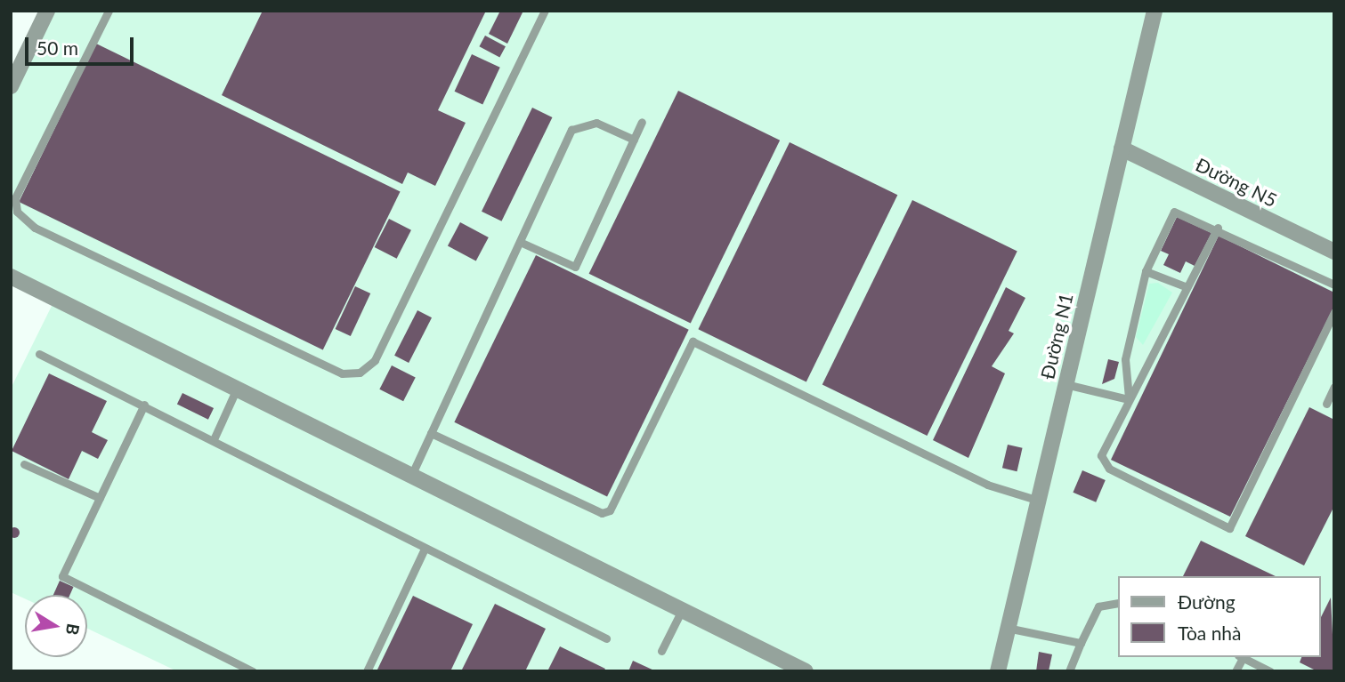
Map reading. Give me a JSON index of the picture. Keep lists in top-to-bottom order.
{
  "streets": {
    "street": ["Đường N5", "Đường N1"]
  },
  "crossings": [
    ["Đường N5", "Đường N1"]
  ],
  "legend": ["Đường", "Tòa nhà"],
  "scale_bar": "50 m",
  "north": "right"
}
